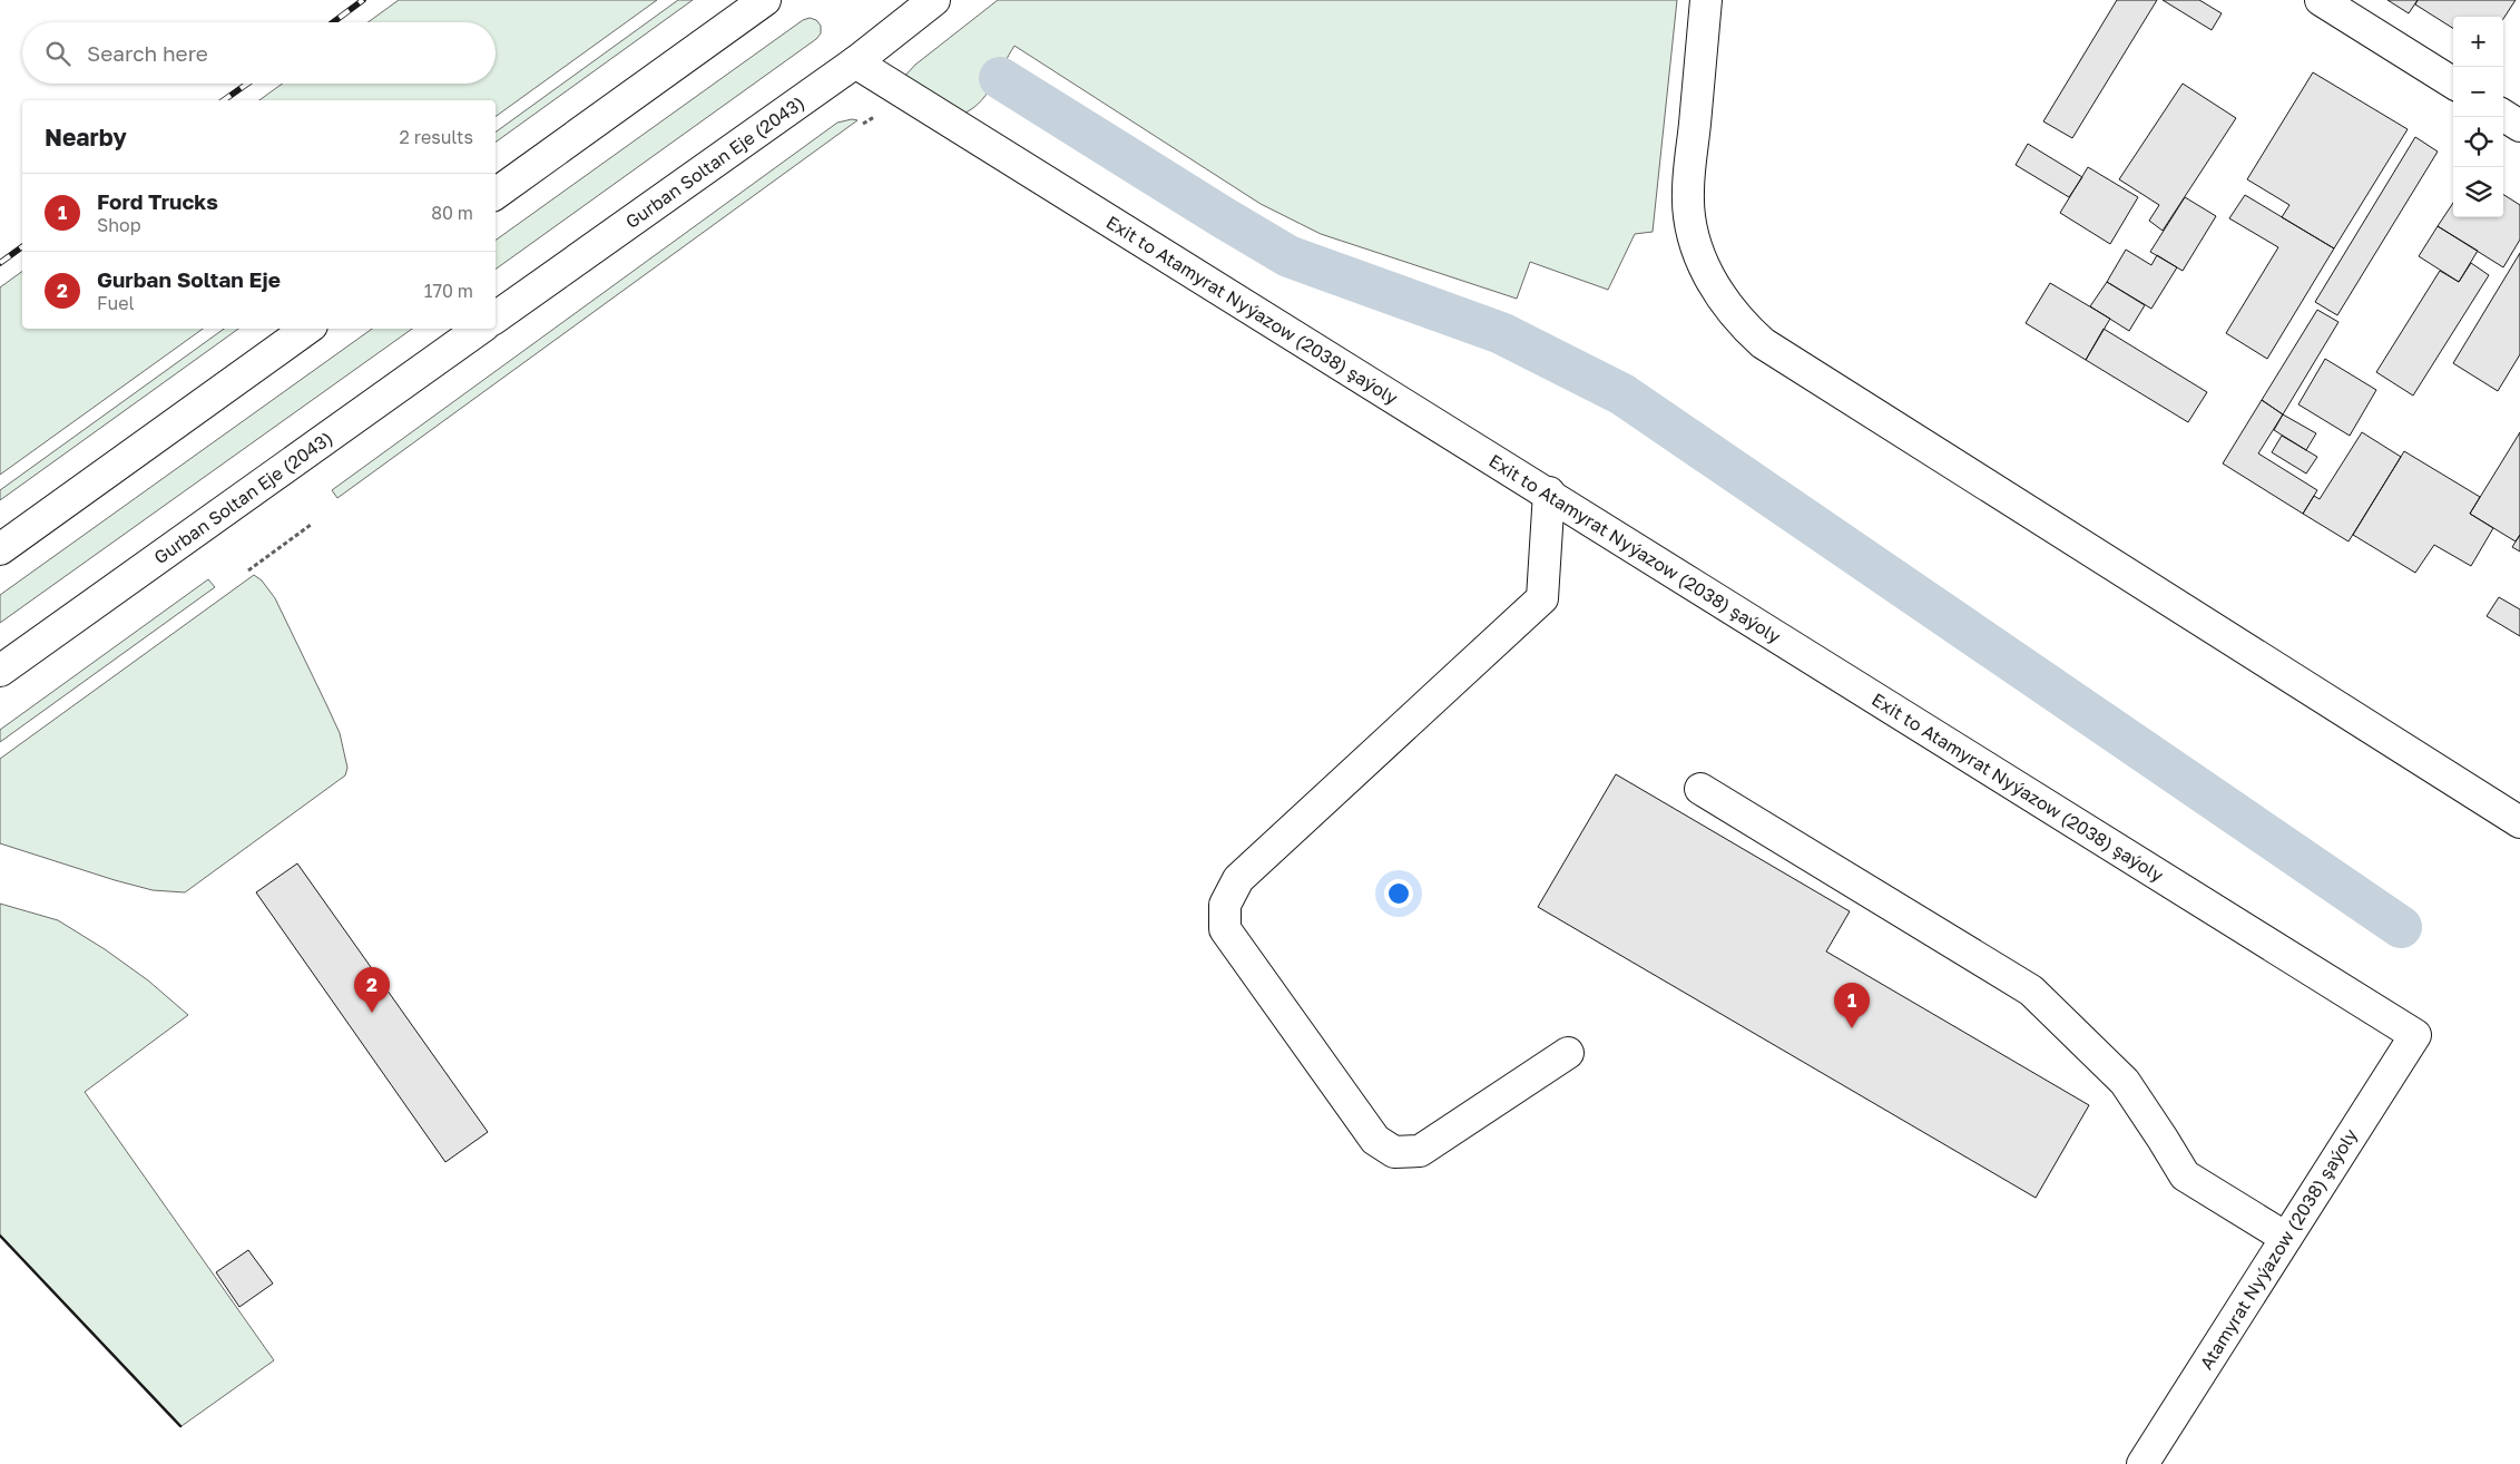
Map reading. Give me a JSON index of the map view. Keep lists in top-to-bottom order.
{
  "streets": {
    "main road": ["Gurban Soltan Eje (2043)", "Exit to Atamyrat Nyýazow (2038) şaýoly", "Atamyrat Nyýazow (2038) şaýoly"]
  },
  "crossings": [
    ["Gurban Soltan Eje (2043)", "Exit to Atamyrat Nyýazow (2038) şaýoly"],
    ["Exit to Atamyrat Nyýazow (2038) şaýoly", "Atamyrat Nyýazow (2038) şaýoly"]
  ],
  "page": {
    "map_buttons": ["+", "−"],
    "search": "Search here",
    "heading": ["Nearby", "2 results"],
    "list": [
      {
        "mark": "1",
        "name": "Ford Trucks",
        "note": "Shop",
        "value": "80 m"
      },
      {
        "mark": "2",
        "name": "Gurban Soltan Eje",
        "note": "Fuel",
        "value": "170 m"
      }
    ],
    "pins": ["2", "1"]
  }
}
